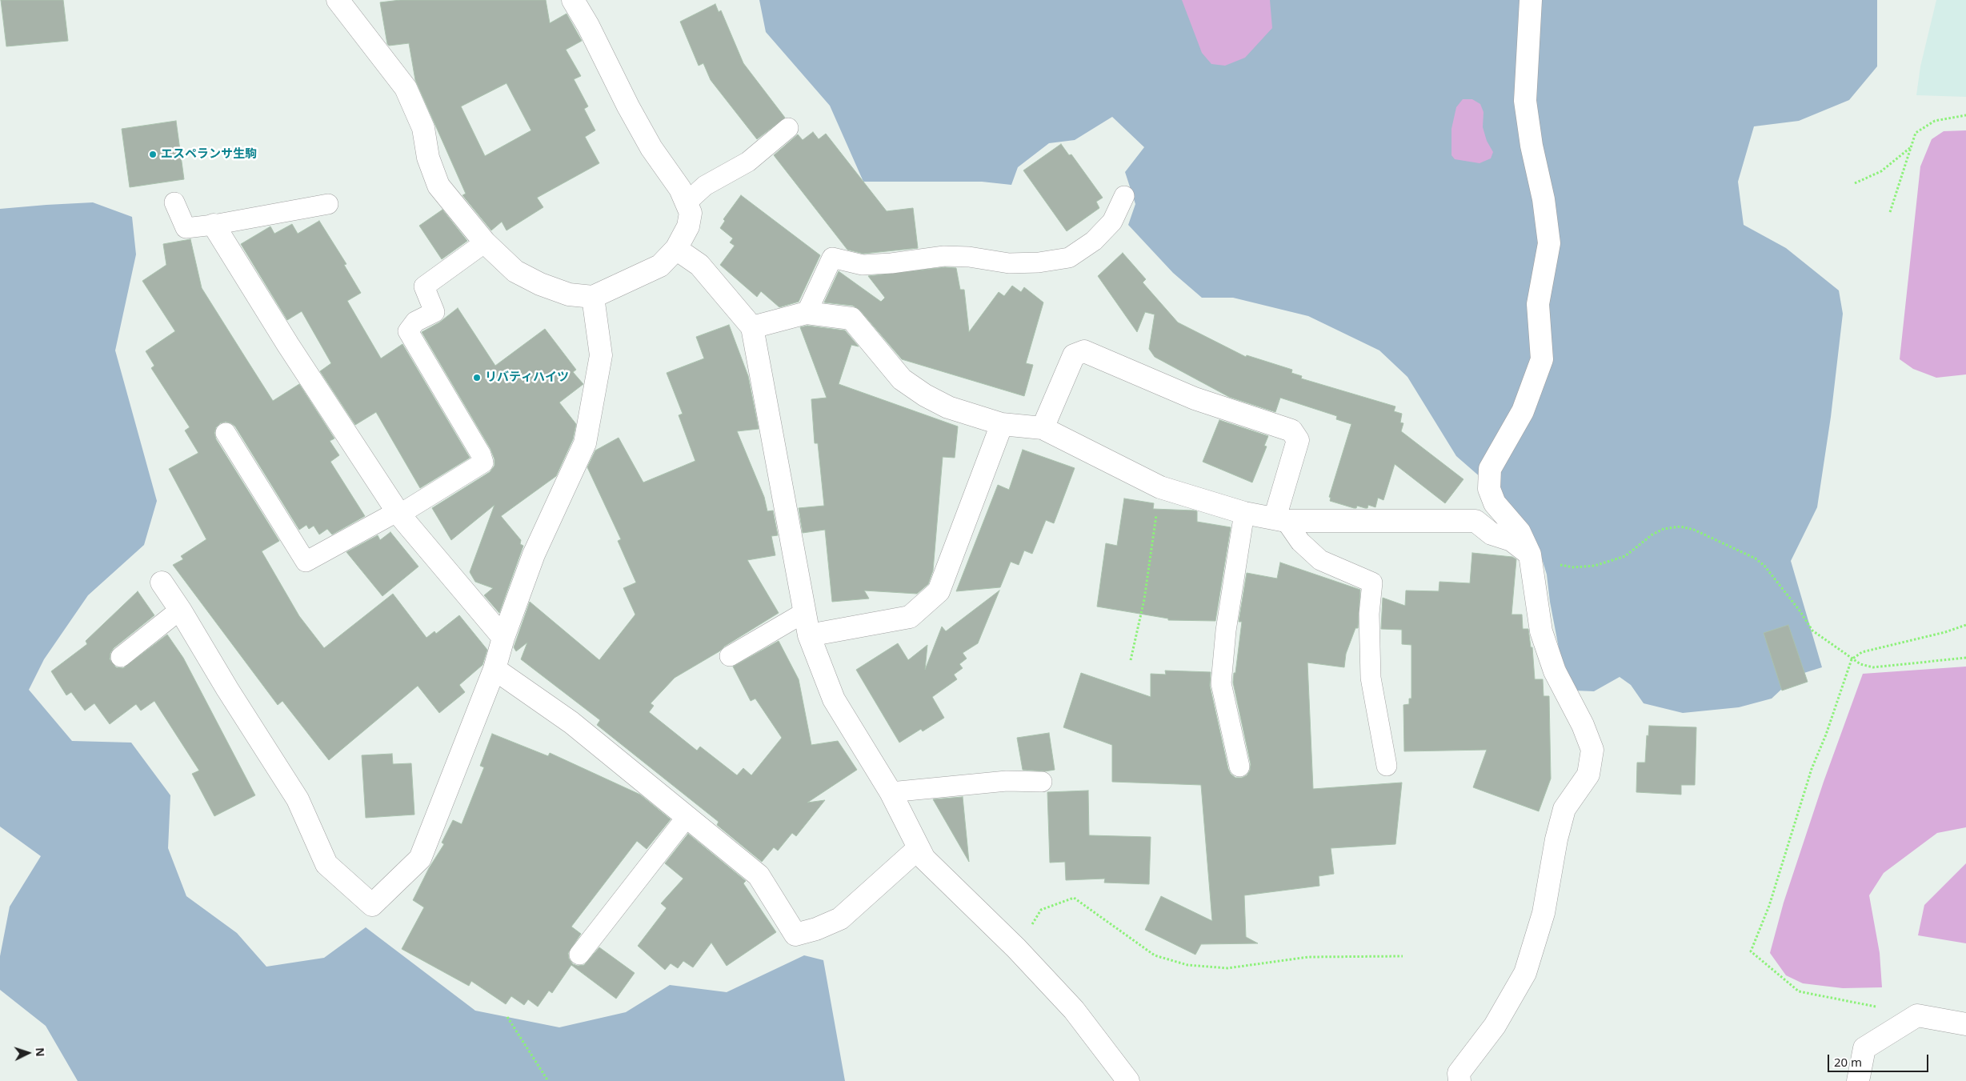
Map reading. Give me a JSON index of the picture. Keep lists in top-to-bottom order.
{
  "places": ["エスペランサ生駒", "リバティハイツ"],
  "scale_bar": "20 m",
  "north": "right"
}
